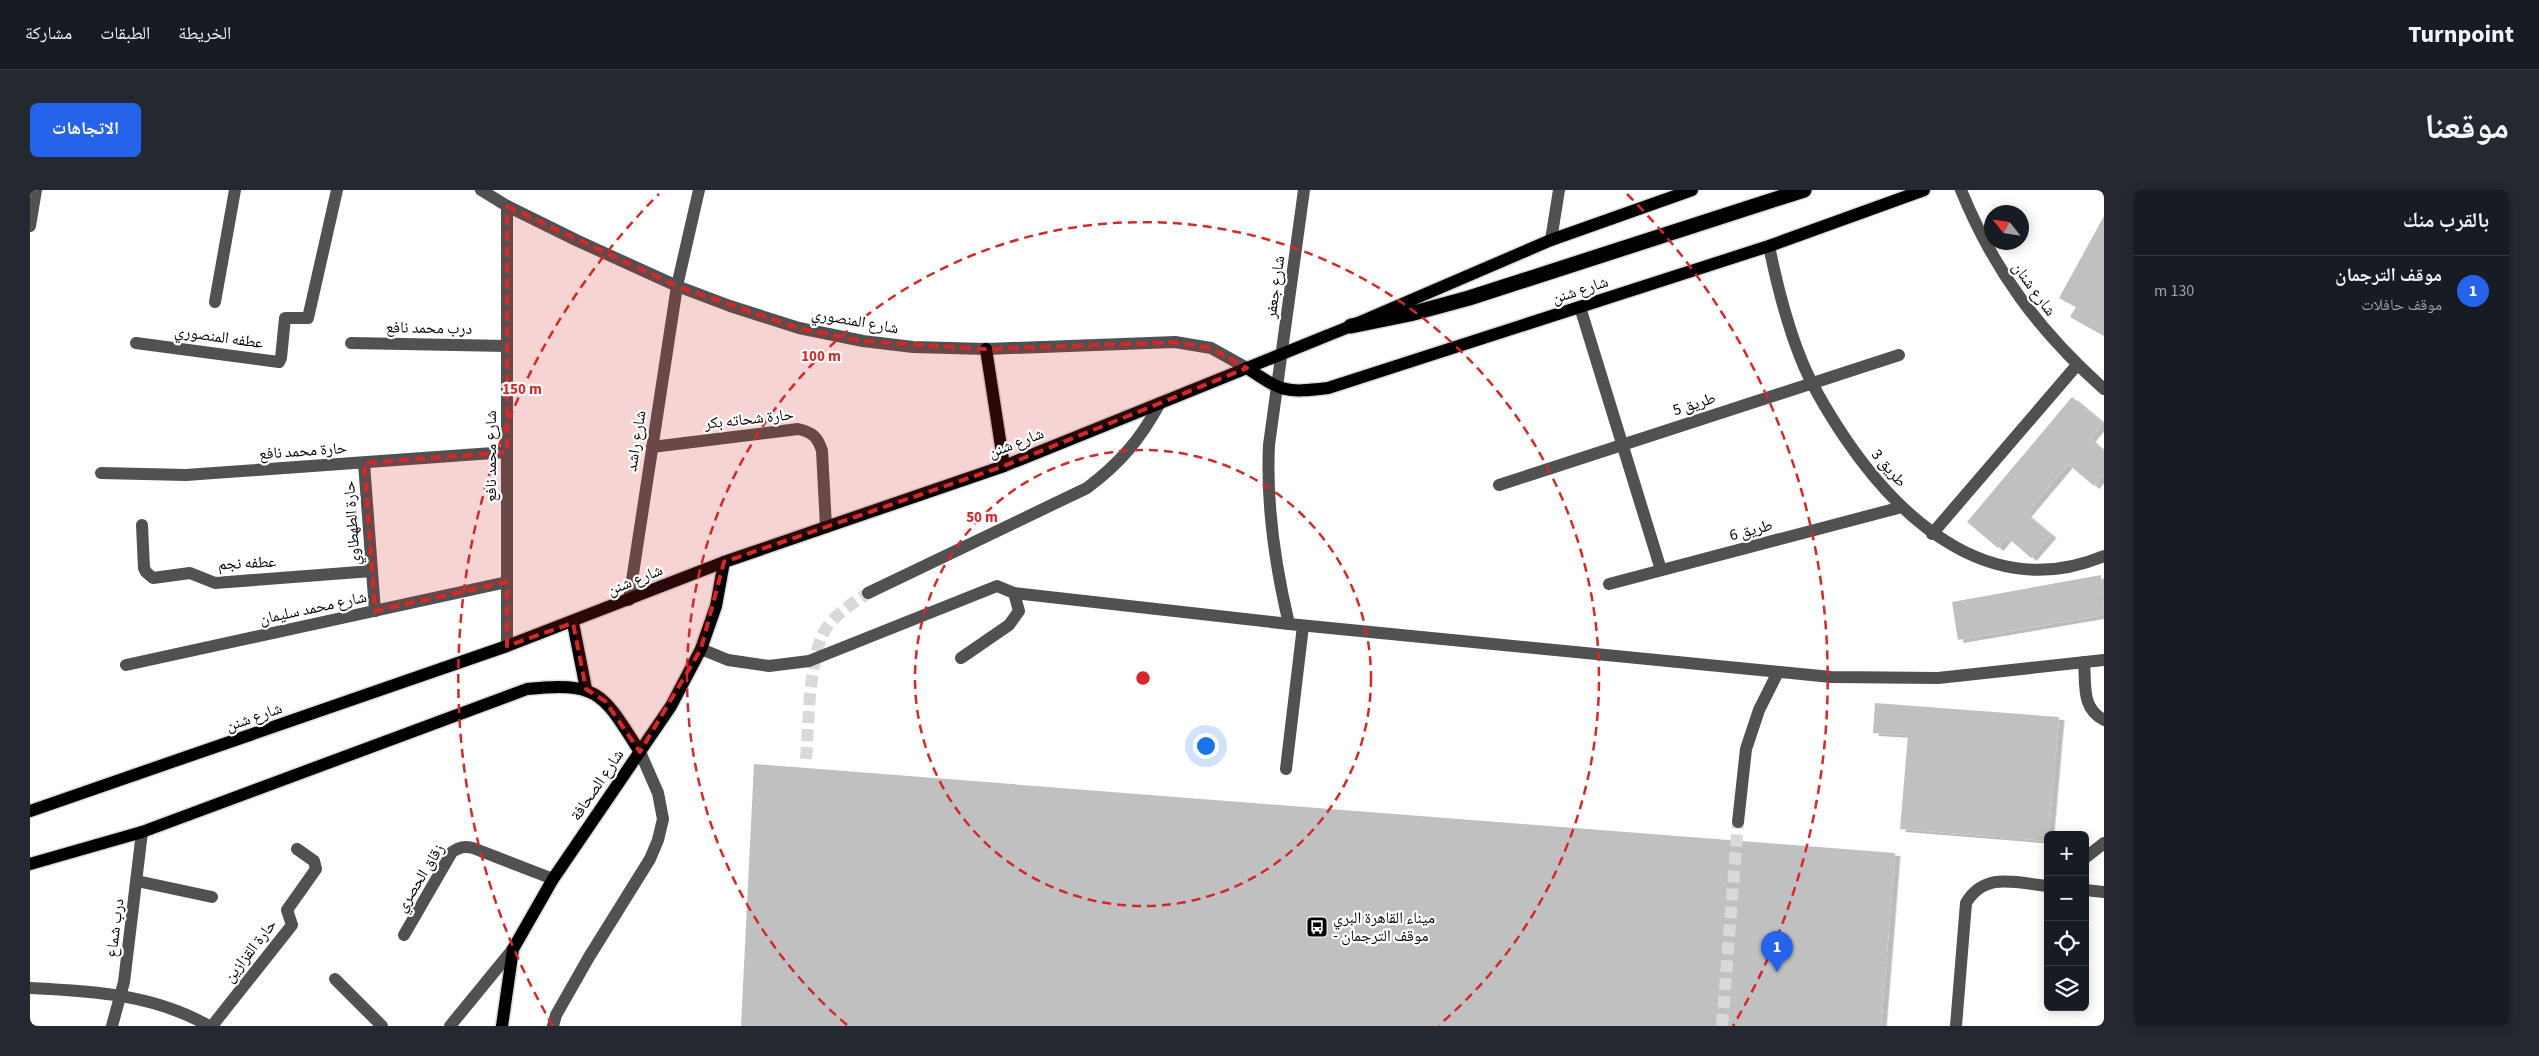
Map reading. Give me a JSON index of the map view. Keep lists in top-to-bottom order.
{
  "streets": {
    "main road": ["شارع شنن", "شارع الصحافة"],
    "street": [
      "شارع جعفر",
      "شارع شنان",
      "شارع المنصوري",
      "درب محمد نافع",
      "عطفه المنصوري",
      "طريق 5",
      "حارة شحاته بكر",
      "شارع راشد",
      "حارة محمد نافع",
      "شارع محمد نافع",
      "طريق 3",
      "حارة الطهطاوي",
      "طريق 6",
      "عطفه نجم",
      "شارع محمد سليمان",
      "زقاق الحصري",
      "درب شماع",
      "حارة القزازين"
    ]
  },
  "crossings": [
    ["شارع جعفر", "شارع شنن"],
    ["شارع شنن", "شارع المنصوري"],
    ["شارع شنن", "حارة شحاته بكر"],
    ["شارع شنن", "شارع راشد"],
    ["شارع شنن", "شارع محمد نافع"],
    ["شارع شنن", "طريق 3"],
    ["شارع شنن", "شارع الصحافة"],
    ["شارع المنصوري", "شارع راشد"],
    ["شارع المنصوري", "شارع محمد نافع"],
    ["درب محمد نافع", "شارع محمد نافع"],
    ["طريق 5", "طريق 3"],
    ["حارة شحاته بكر", "شارع راشد"],
    ["حارة محمد نافع", "شارع محمد نافع"],
    ["حارة محمد نافع", "حارة الطهطاوي"],
    ["شارع محمد نافع", "شارع محمد سليمان"],
    ["طريق 3", "طريق 6"],
    ["حارة الطهطاوي", "عطفه نجم"],
    ["حارة الطهطاوي", "شارع محمد سليمان"],
    ["شارع الصحافة", "زقاق الحصري"]
  ],
  "places": {
    "bus stop": ["ميناء القاهرة البري - موقف الترجمان"]
  },
  "north": "top left",
  "page": {
    "header": "Turnpoint",
    "nav": ["الخريطة", "الطبقات", "مشاركة"],
    "title": "موقعنا",
    "buttons": "الاتجاهات",
    "heading": "بالقرب منك",
    "list": [
      {
        "mark": "1",
        "name": "موقف الترجمان",
        "note": "موقف حافلات",
        "value": "130 m"
      }
    ],
    "map_buttons": ["+", "−"],
    "pins": "1"
  },
  "rings": ["100 m", "150 m", "50 m"]
}
